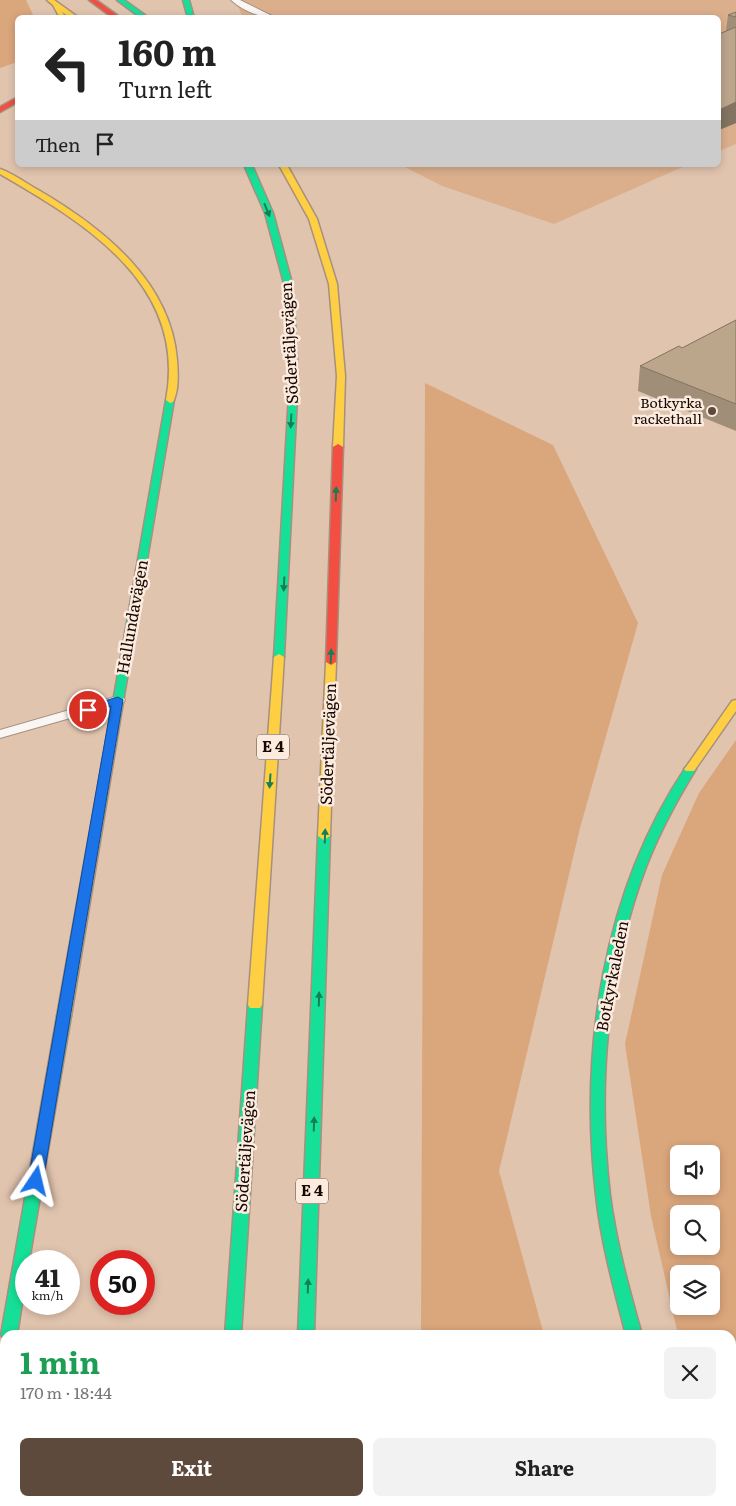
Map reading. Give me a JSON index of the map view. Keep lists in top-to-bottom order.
{
  "streets": {
    "main road": [
      "Södertäljevägen",
      "Hallundavägen",
      "E 4",
      "Botkyrkaleden"
    ]
  },
  "places": ["Botkyrka rackethall"],
  "page": {
    "turn": ["160 m", "Turn left"],
    "then": "Then",
    "speed": "41 km/h",
    "limit": "50",
    "heading": ["1 min", "170 m · 18:44"],
    "buttons": ["Exit", "Share"]
  }
}
